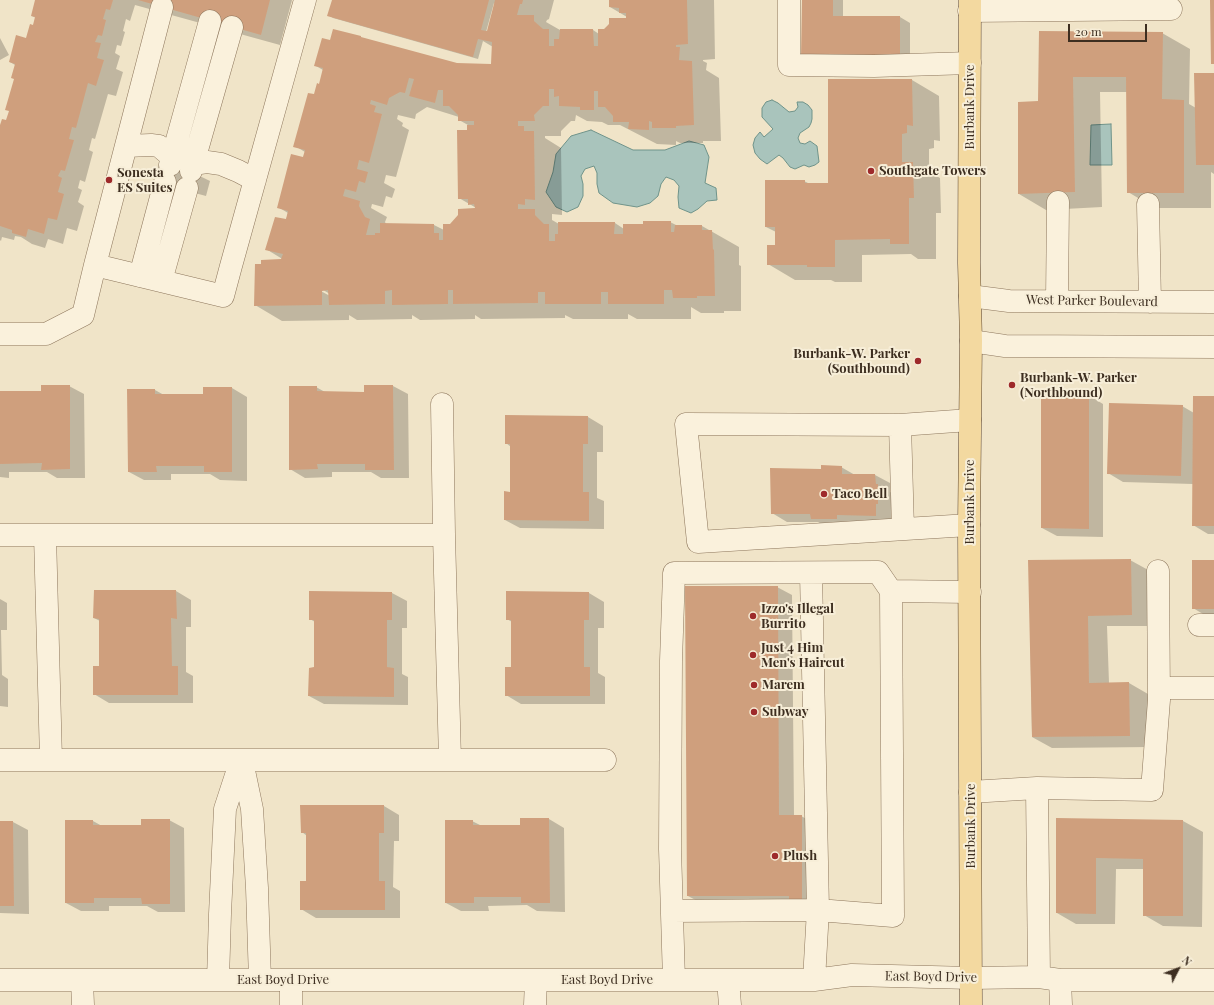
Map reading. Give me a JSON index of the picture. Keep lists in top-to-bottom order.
{
  "streets": {
    "main road": ["Burbank Drive"],
    "street": ["West Parker Boulevard", "East Boyd Drive"]
  },
  "crossings": [
    ["Burbank Drive", "West Parker Boulevard"],
    ["Burbank Drive", "East Boyd Drive"]
  ],
  "places": [
    "Southgate Towers",
    "Sonesta ES Suites",
    "Burbank-W. Parker (Southbound)",
    "Burbank-W. Parker (Northbound)",
    "Taco Bell",
    "Izzo's Illegal Burrito",
    "Just 4 Him Men's Haircut",
    "Marem",
    "Subway",
    "Plush"
  ],
  "scale_bar": "20 m",
  "north": "top right"
}
